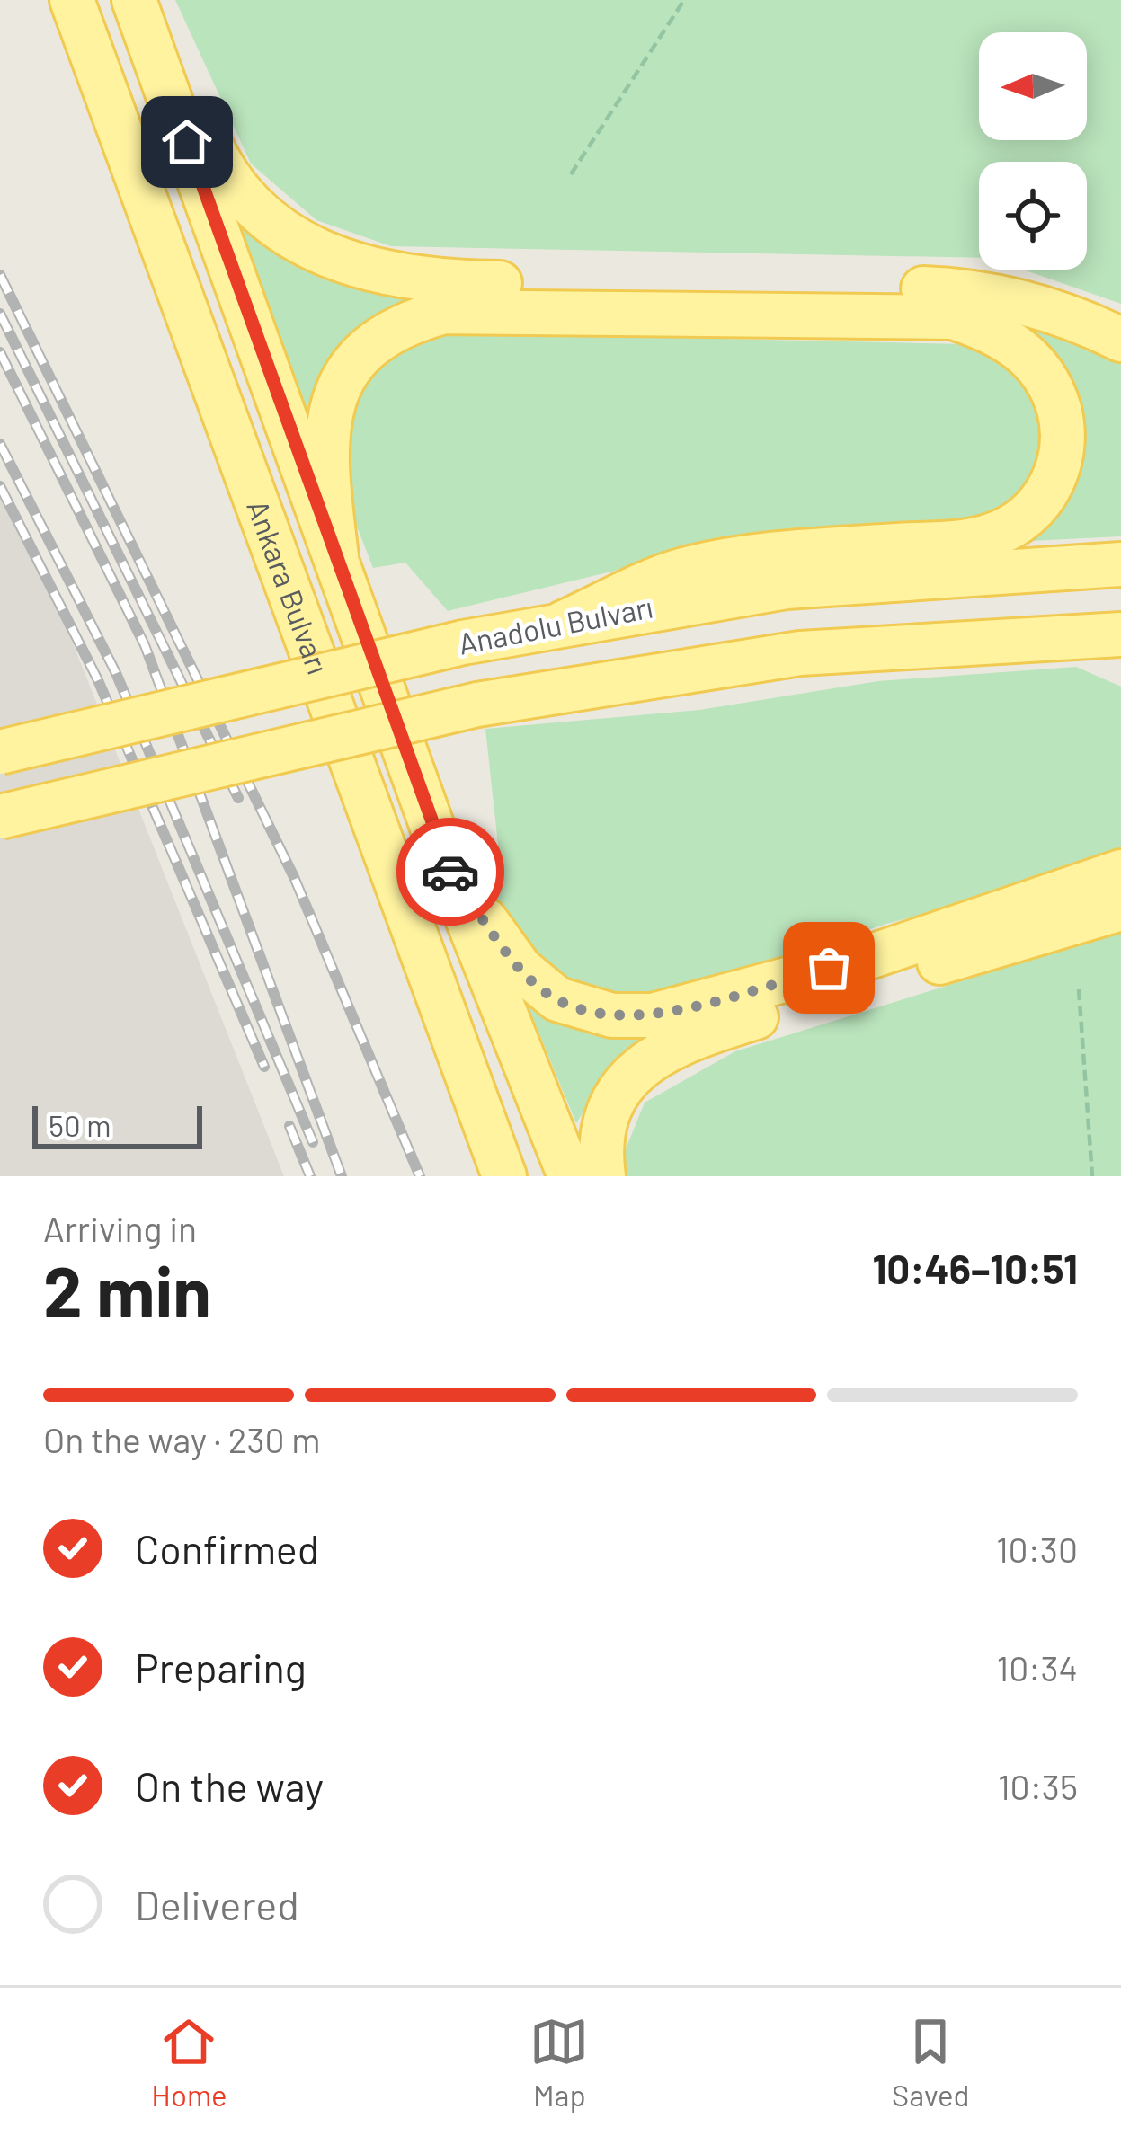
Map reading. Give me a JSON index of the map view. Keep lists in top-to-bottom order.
{
  "streets": {
    "main road": ["Ankara Bulvarı", "Anadolu Bulvarı"]
  },
  "scale_bar": "50 m",
  "north": "left",
  "page": {
    "scale": "50 m",
    "heading": ["2 min", "Arriving in", "10:46–10:51"],
    "bar": "On the way · 230 m",
    "list": [
      ["Confirmed", "10:30"],
      ["Preparing", "10:34"],
      ["On the way", "10:35"],
      "Delivered"
    ],
    "tabs": ["Home", "Map", "Saved"]
  }
}
